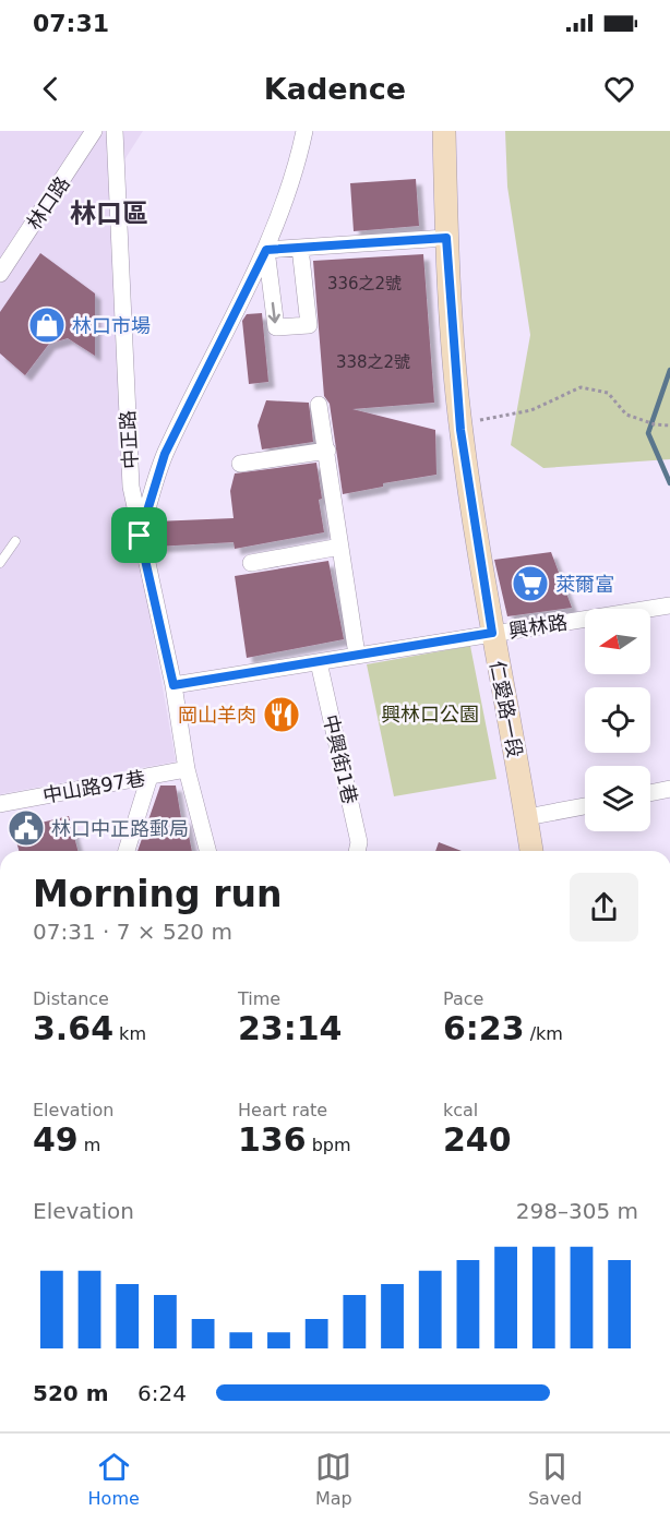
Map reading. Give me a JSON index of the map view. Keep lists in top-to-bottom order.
{
  "streets": {
    "main road": ["仁愛路一段"],
    "street": [
      "林口路",
      "中正路",
      "興林路",
      "中興街1巷",
      "中山路97巷"
    ]
  },
  "crossings": [
    ["中正路", "興林路"],
    ["中正路", "中山路97巷"],
    ["興林路", "仁愛路一段"],
    ["興林路", "中興街1巷"]
  ],
  "districts": ["林口區"],
  "parks": ["興林口公園"],
  "places": {
    "shop": ["林口市場"],
    "supermarket": ["萊爾富"],
    "restaurant": ["岡山羊肉"],
    "public building": ["林口中正路郵局"]
  },
  "house_numbers": ["336之2號", "338之2號"],
  "north": "left",
  "page": {
    "status": "07:31",
    "header": "Kadence",
    "heading": ["Morning run", "07:31 · 7 × 520 m"],
    "stats": [
      ["Distance", "3.64 km"],
      ["Time", "23:14"],
      ["Pace", "6:23 /km"],
      ["Elevation", "49 m"],
      ["Heart rate", "136 bpm"],
      ["kcal", "240"]
    ],
    "chart": ["Elevation", "298–305 m"],
    "list": [
      {
        "name": "520 m",
        "note": "6:24"
      }
    ],
    "tabs": ["Home", "Map", "Saved"]
  }
}
